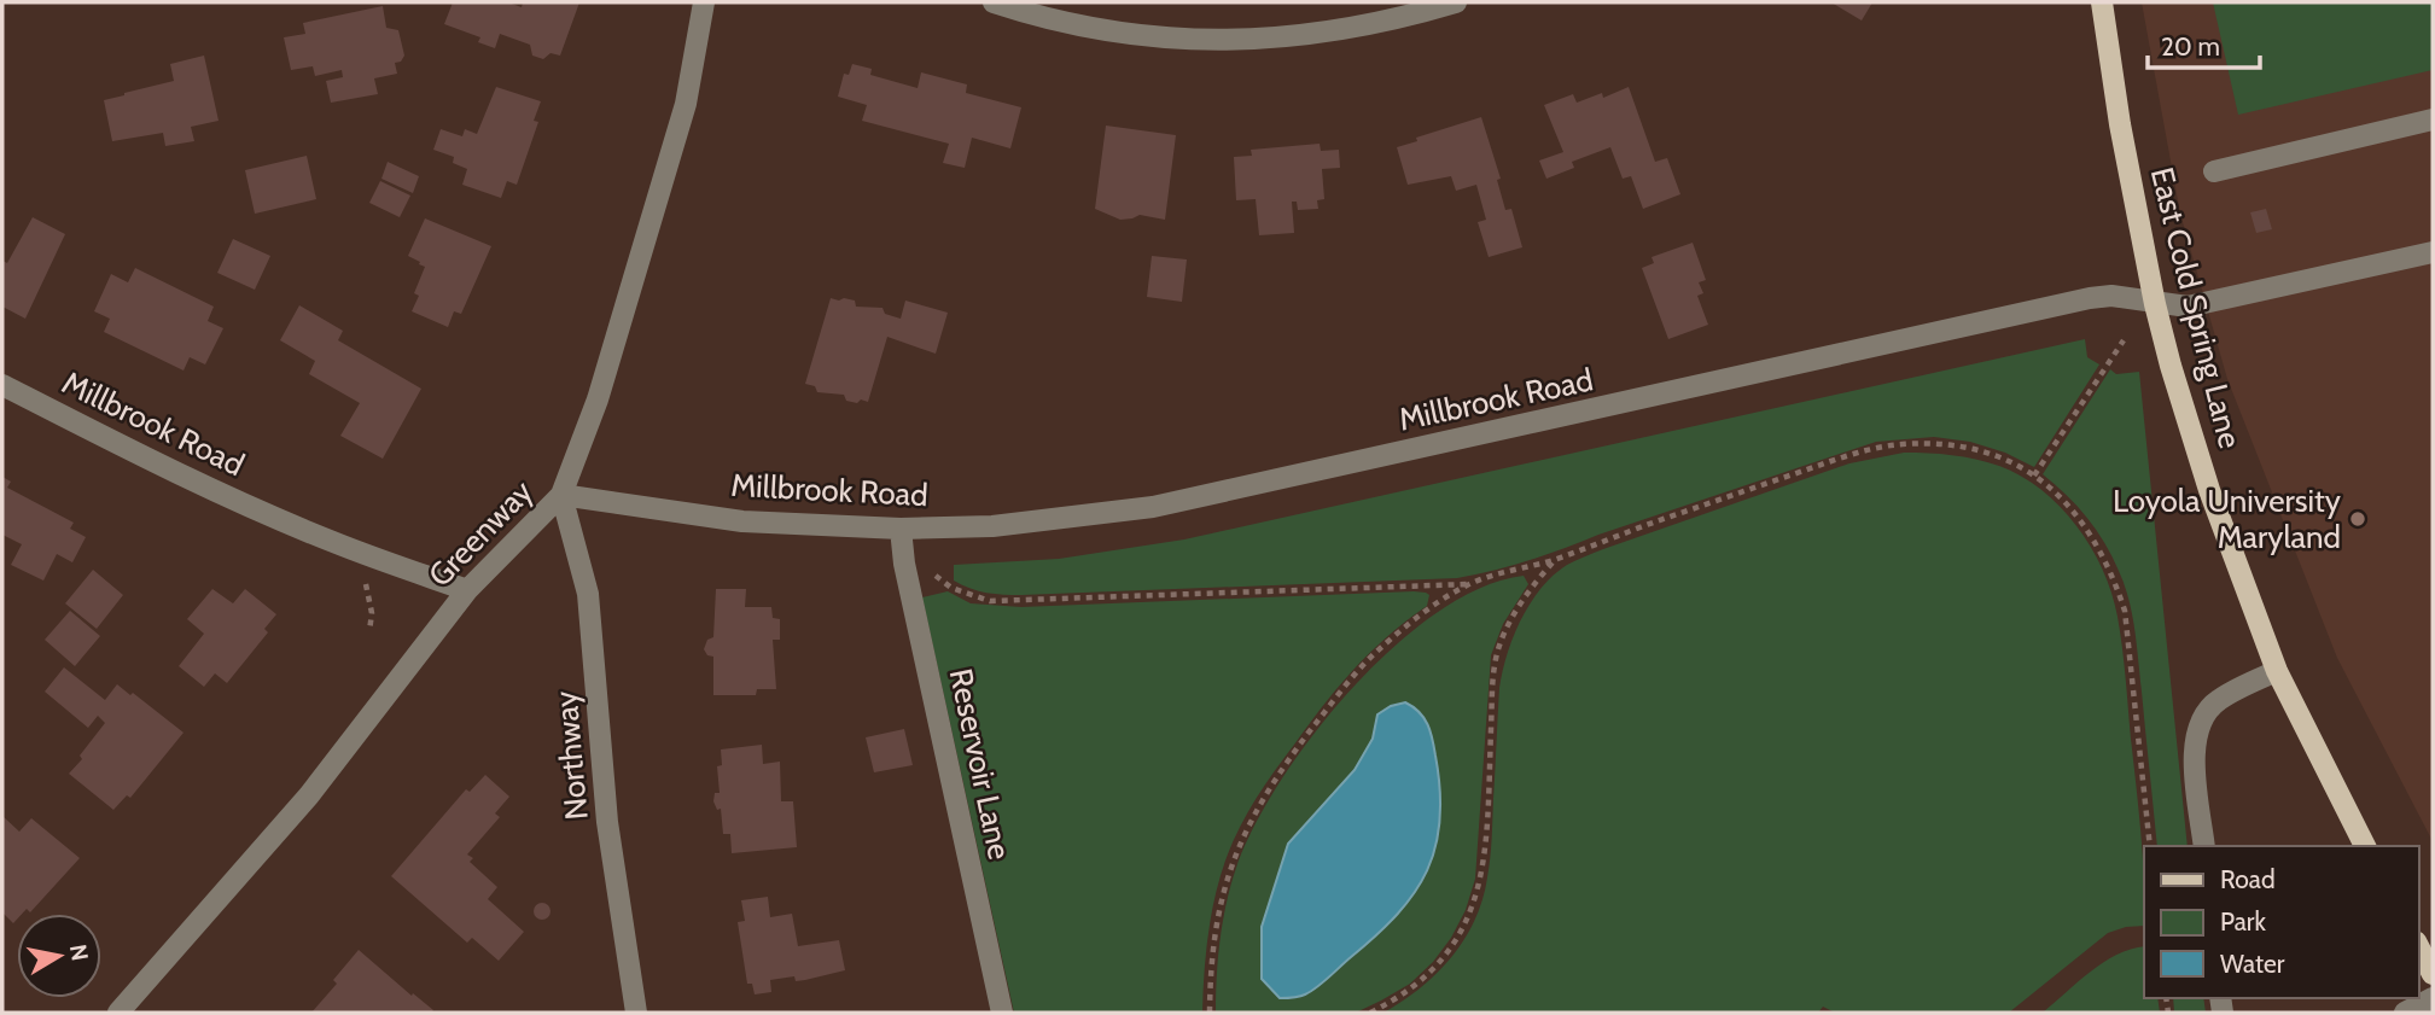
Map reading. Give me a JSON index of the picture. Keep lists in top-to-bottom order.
{
  "streets": {
    "main road": ["East Cold Spring Lane"],
    "street": [
      "Millbrook Road",
      "Greenway",
      "Northway",
      "Reservoir Lane"
    ]
  },
  "crossings": [
    ["East Cold Spring Lane", "Millbrook Road"],
    ["Millbrook Road", "Greenway"],
    ["Millbrook Road", "Northway"],
    ["Millbrook Road", "Reservoir Lane"],
    ["Greenway", "Northway"]
  ],
  "places": ["Loyola University Maryland"],
  "legend": ["Road", "Park", "Water"],
  "scale_bar": "20 m",
  "north": "right"
}
